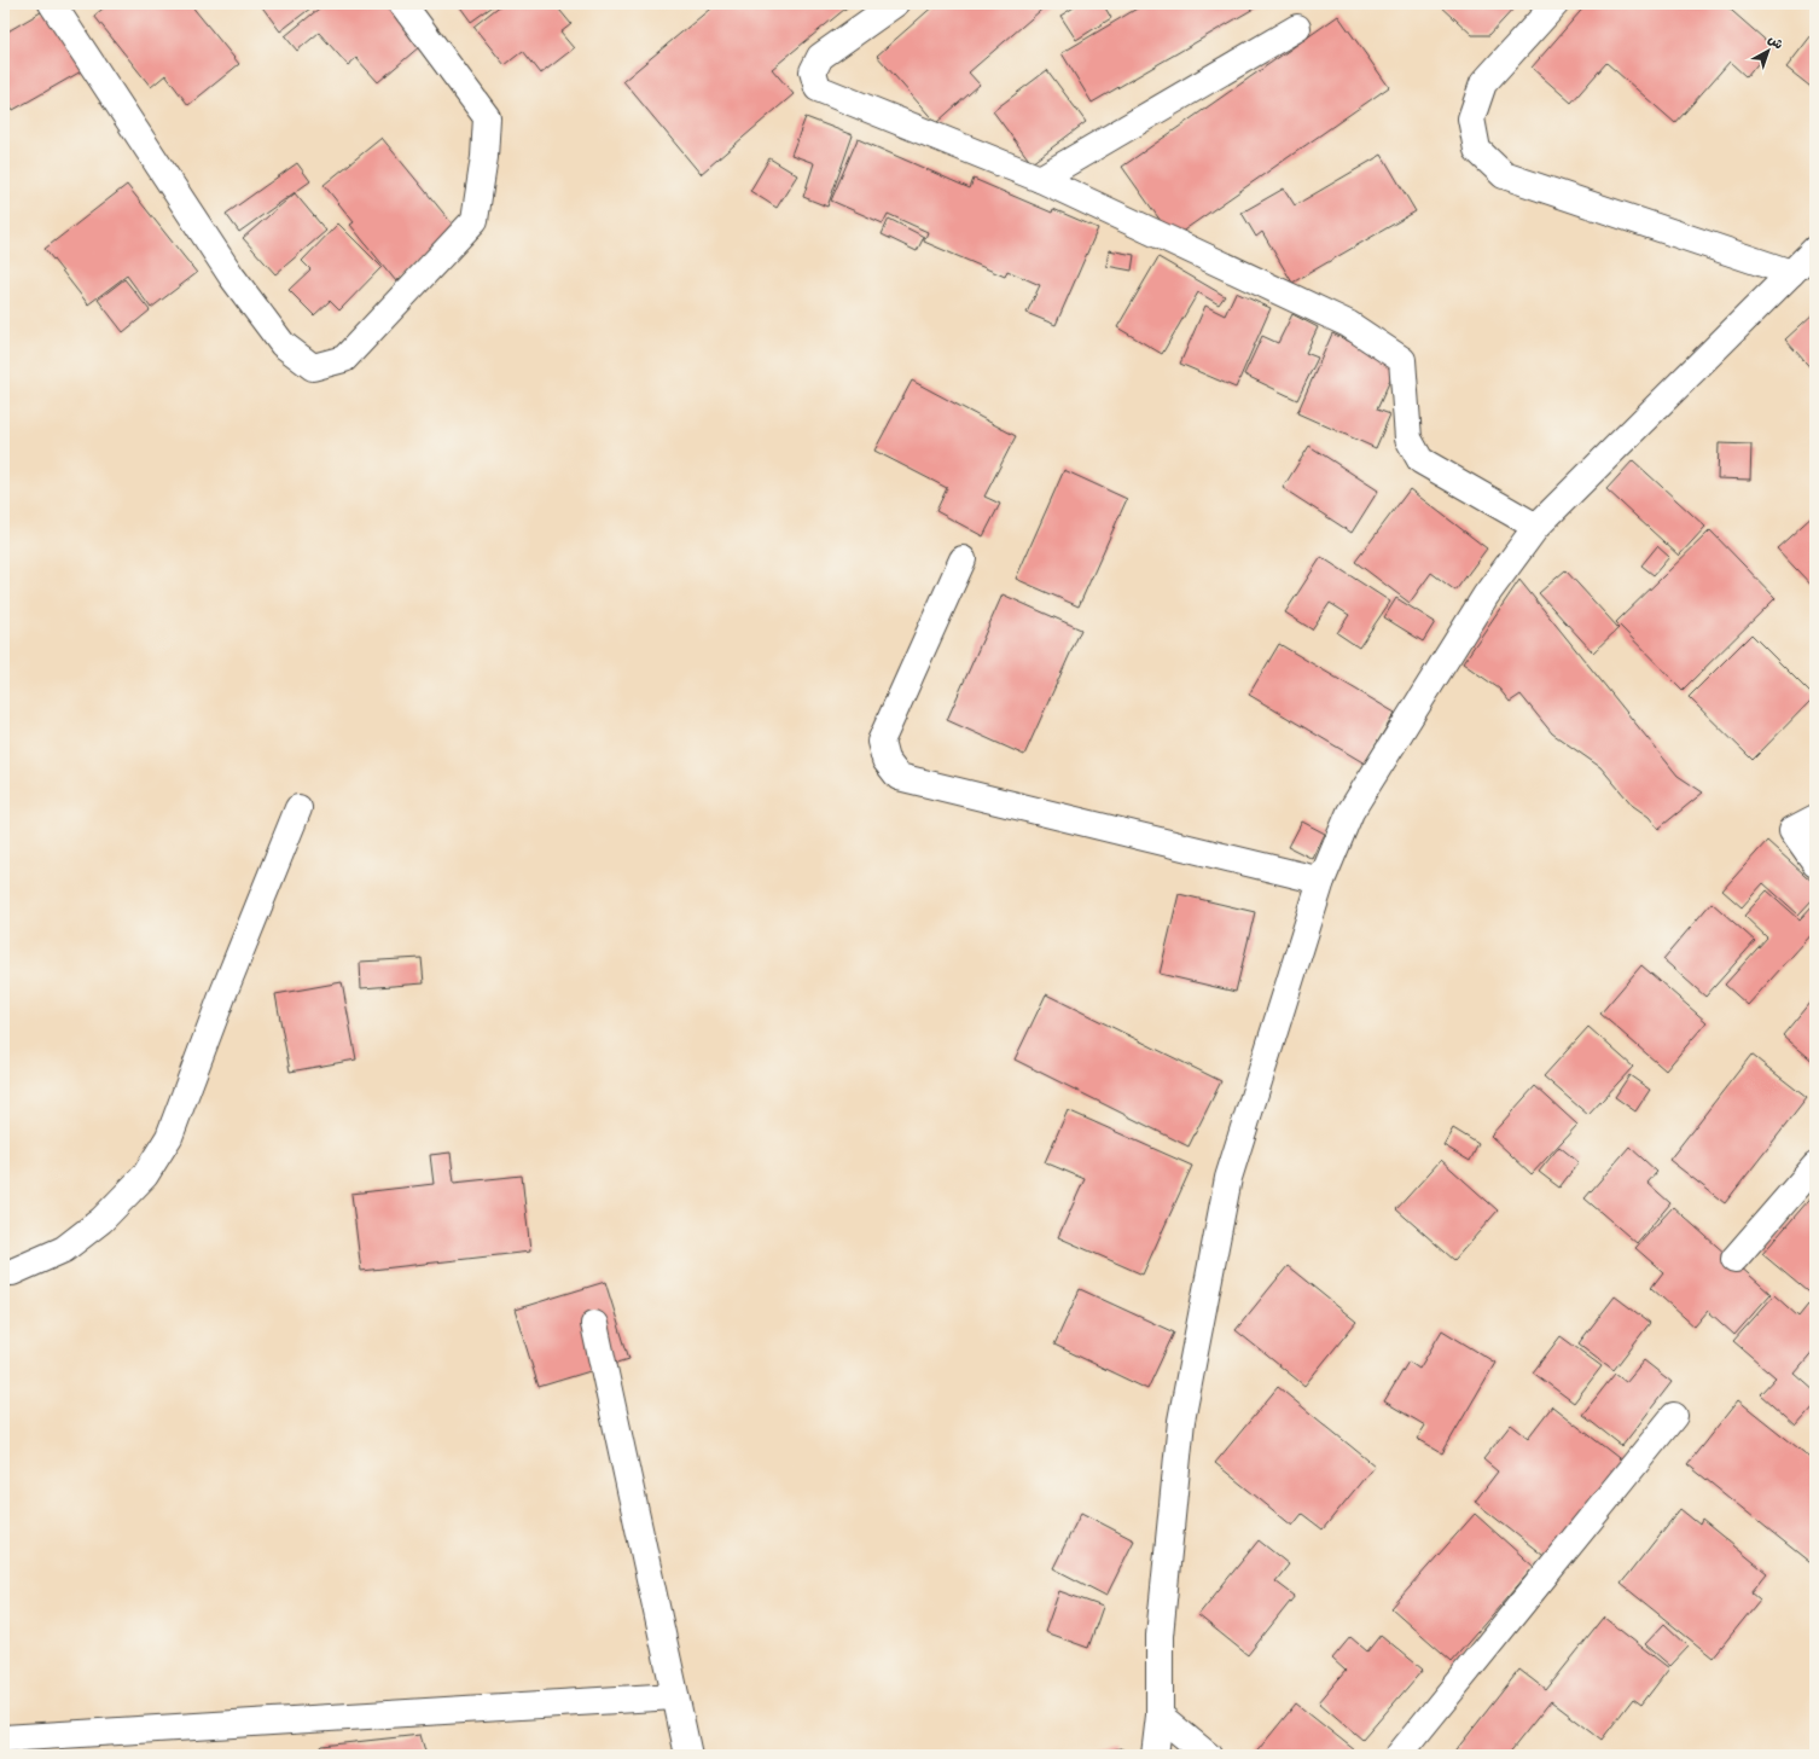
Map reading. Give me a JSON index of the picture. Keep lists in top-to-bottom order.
{
  "north": "top right"
}
